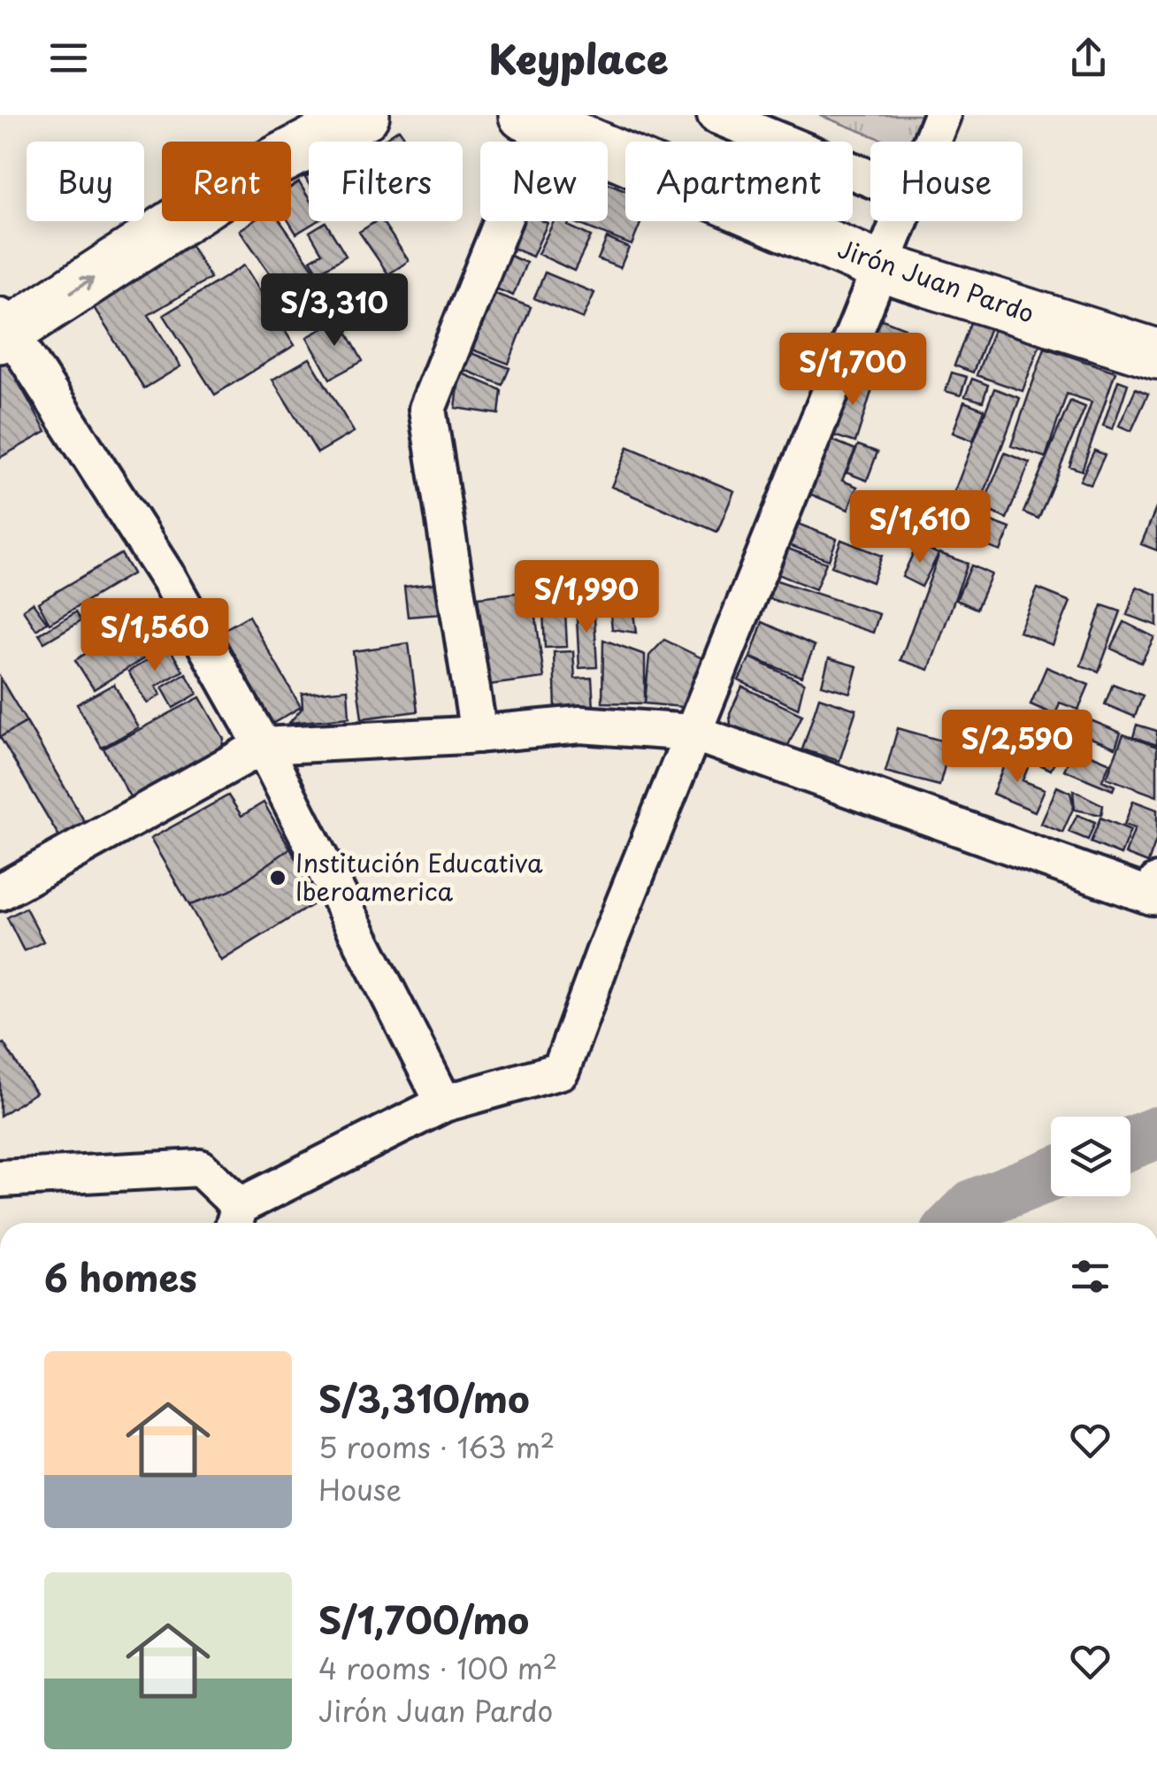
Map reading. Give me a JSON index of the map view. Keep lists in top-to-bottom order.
{
  "streets": {
    "main road": ["Jirón Juan Pardo"]
  },
  "places": ["Institución Educativa Iberoamerica"],
  "page": {
    "header": "Keyplace",
    "chip": [
      "Buy",
      "Rent",
      "Filters",
      "New",
      "Apartment",
      "House"
    ],
    "price": [
      "S/3,310",
      "S/1,700",
      "S/1,610",
      "S/1,990",
      "S/1,560",
      "S/2,590"
    ],
    "heading": "6 homes",
    "list": [
      {
        "name": "S/3,310/mo",
        "note": "5 rooms · 163 m² · House"
      },
      {
        "name": "S/1,700/mo",
        "note": "4 rooms · 100 m² · Jirón Juan Pardo"
      }
    ]
  }
}
